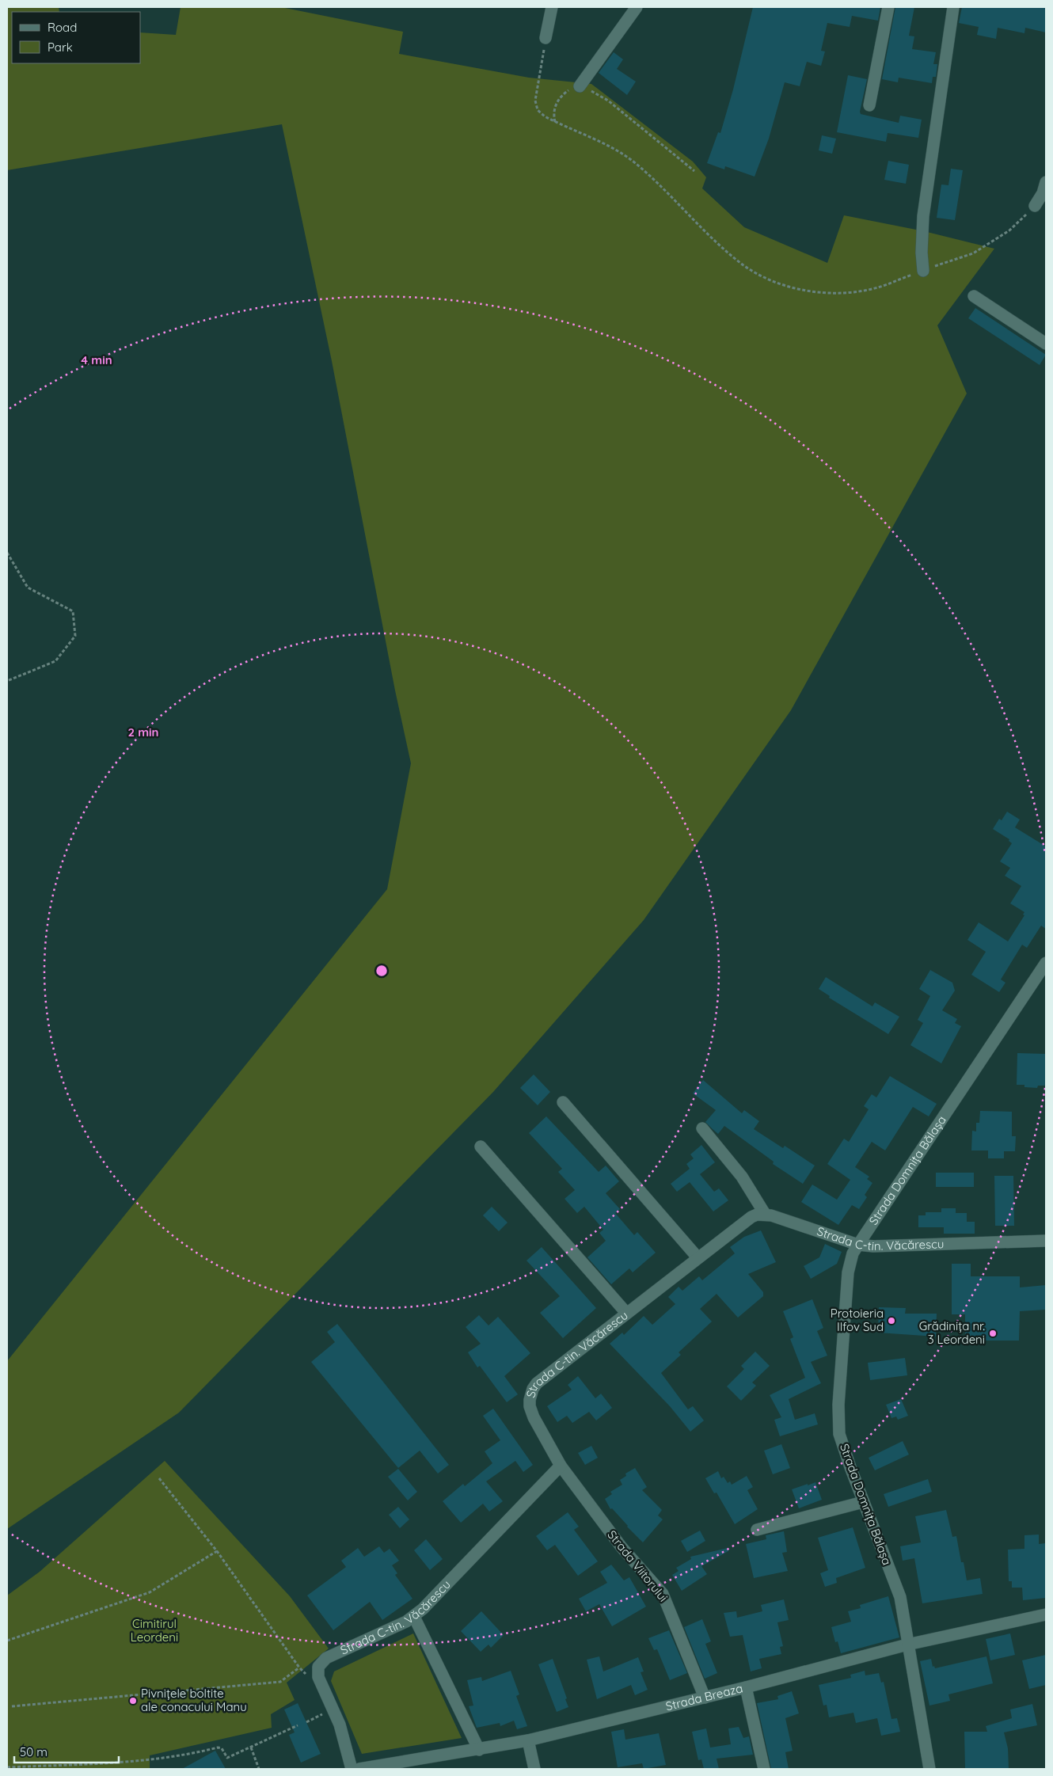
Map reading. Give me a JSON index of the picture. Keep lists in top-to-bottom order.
{
  "streets": {
    "street": [
      "Strada Domnița Bălașa",
      "Strada C-tin. Văcărescu",
      "Strada Viitorului",
      "Strada Breaza"
    ]
  },
  "crossings": [
    ["Strada Domnița Bălașa", "Strada C-tin. Văcărescu"],
    ["Strada Domnița Bălașa", "Strada Breaza"],
    ["Strada C-tin. Văcărescu", "Strada Viitorului"],
    ["Strada Viitorului", "Strada Breaza"]
  ],
  "parks": ["Cimitirul Leordeni"],
  "places": ["Protoieria Ilfov Sud", "Grădinița nr. 3 Leordeni", "Pivnițele boltite ale conacului Manu"],
  "legend": ["Road", "Park"],
  "scale_bar": "50 m",
  "rings": ["4 min", "2 min"]
}
